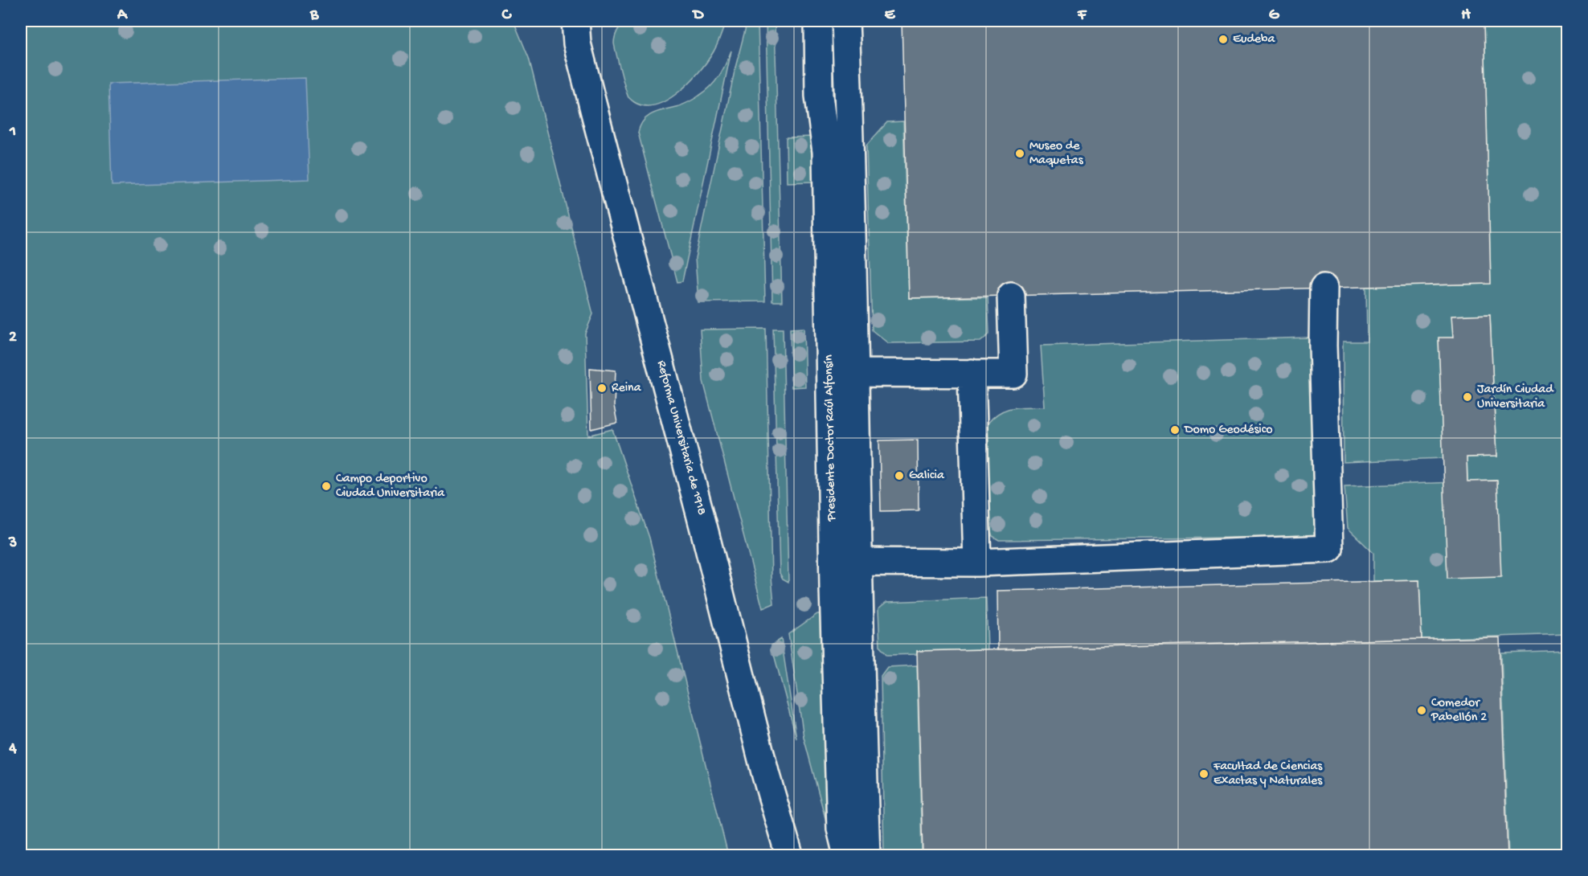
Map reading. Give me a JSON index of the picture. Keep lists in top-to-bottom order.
{
  "streets": {
    "lane": ["Reforma Universitaria de 1918", "Presidente Doctor Raúl Alfonsín"]
  },
  "places": [
    "Eudeba",
    "Museo de Maquetas",
    "Reina",
    "Jardín Ciudad Universitaria",
    "Domo Geodésico",
    "Galicia",
    "Campo deportivo Ciudad Universitaria",
    "Comedor Pabellón 2",
    "Facultad de Ciencias Exactas y Naturales"
  ],
  "grid": {
    "columns": [
      "A",
      "B",
      "C",
      "D",
      "E",
      "F",
      "G",
      "H"
    ],
    "rows": [
      "1",
      "2",
      "3",
      "4"
    ]
  }
}
